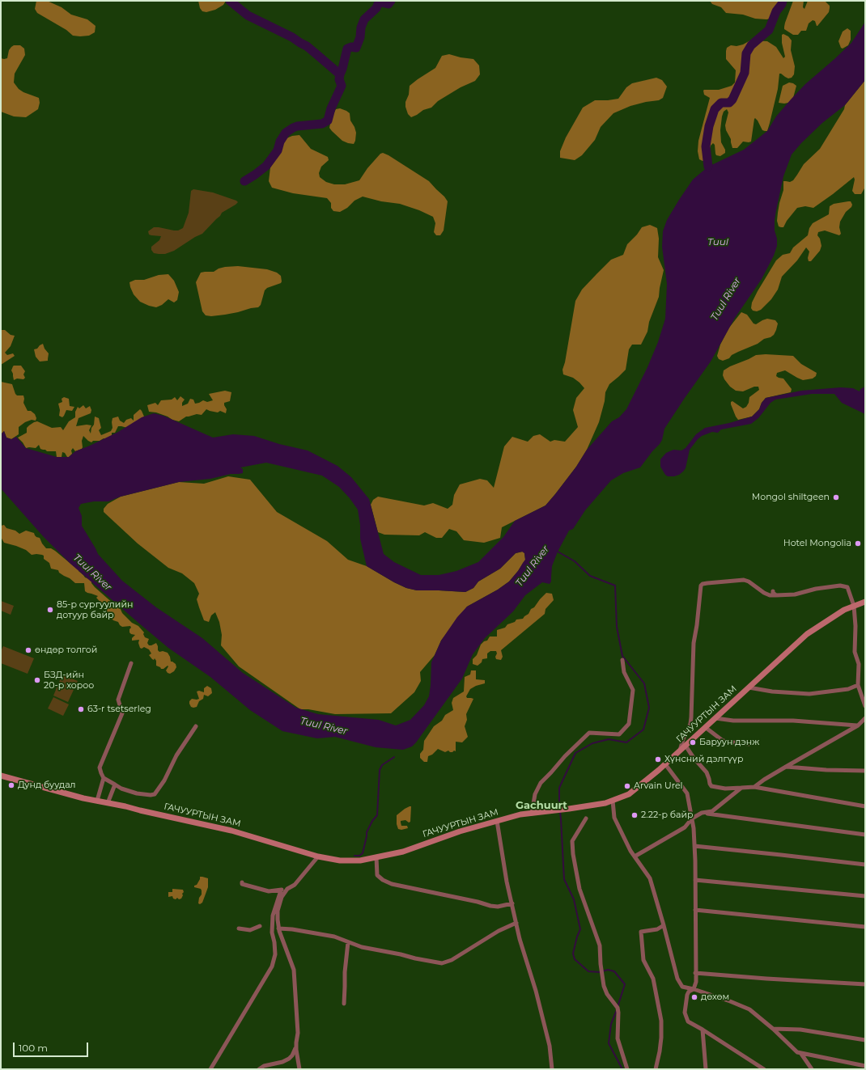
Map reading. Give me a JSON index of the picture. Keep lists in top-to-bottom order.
{
  "streets": {
    "main road": ["ГАЧУУРТЫН ЗАМ"]
  },
  "districts": ["Gachuurt"],
  "water": ["Tuul", "Tuul River"],
  "places": [
    "Mongol shiltgeen",
    "Hotel Mongolia",
    "85-р сургуулийн дотуур байр",
    "өндөр толгой",
    "БЗД-ийн 20-р хороо",
    "63-r tsetserleg",
    "Баруун дэнж",
    "Хүнсний дэлгүүр",
    "Дунд буудал",
    "Arvain Urel",
    "2.22-р байр",
    "дөхөм"
  ],
  "scale_bar": "100 m"
}
